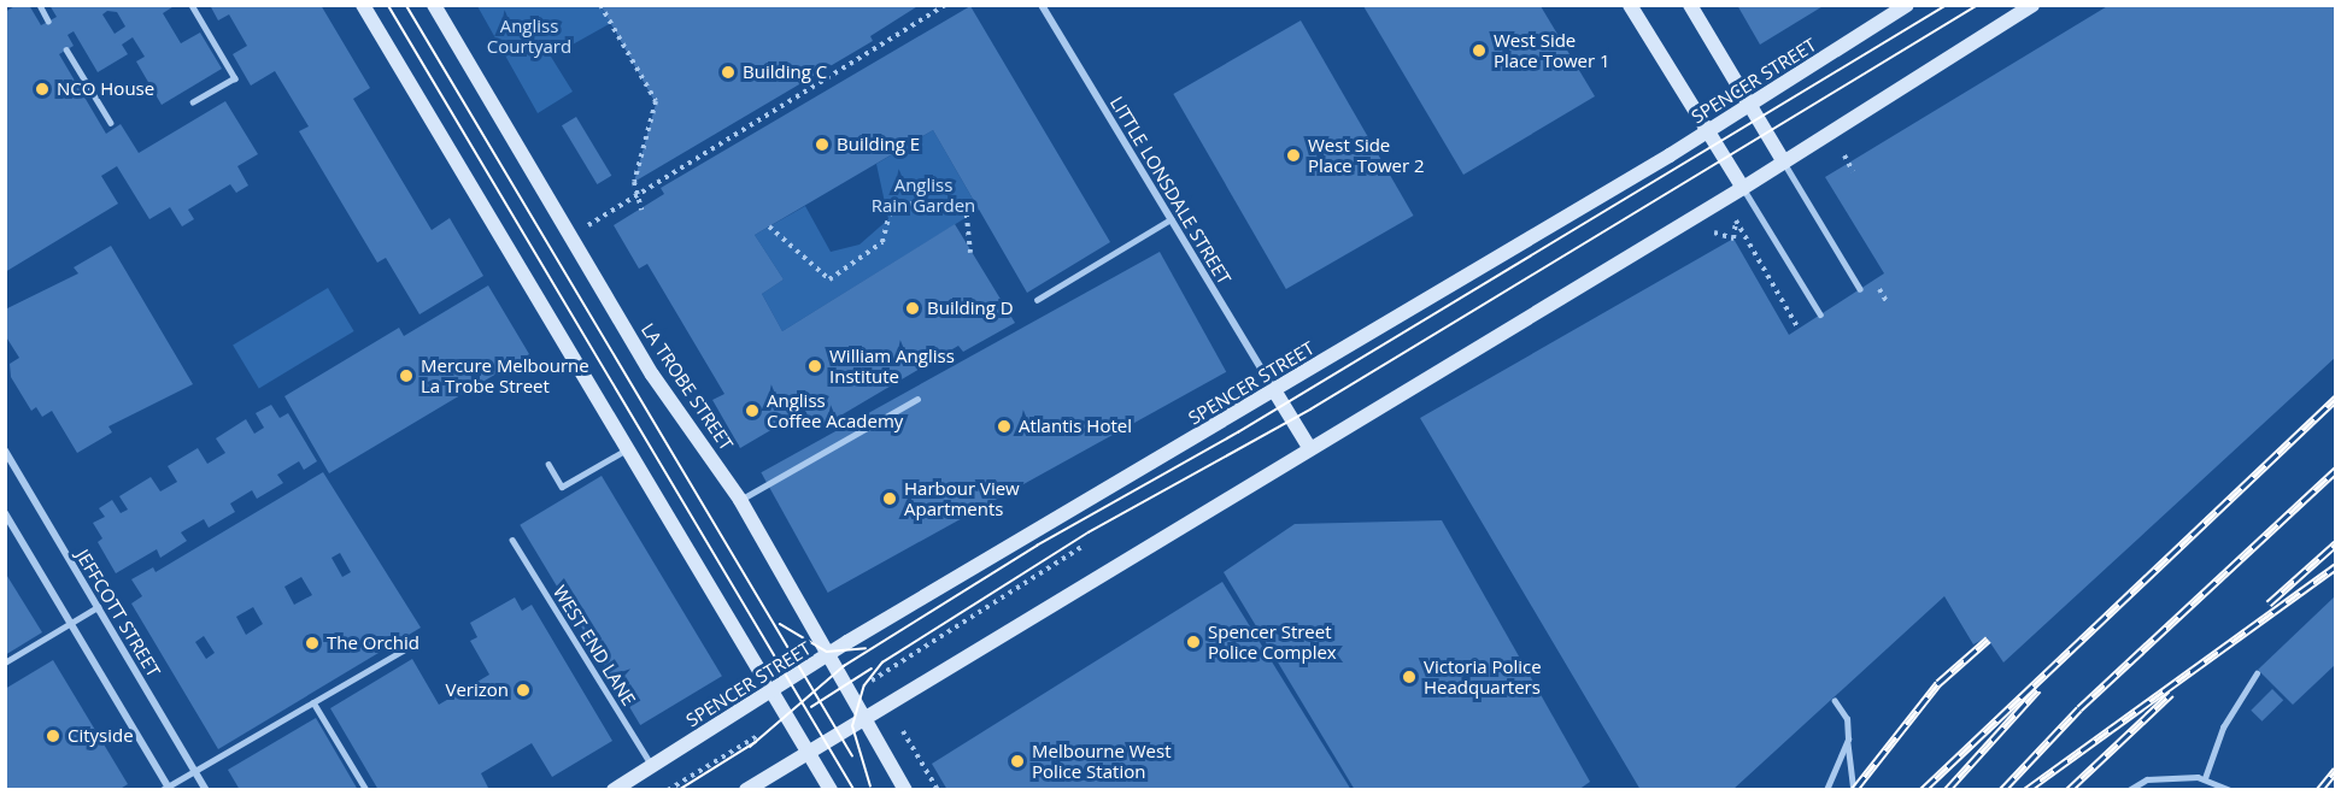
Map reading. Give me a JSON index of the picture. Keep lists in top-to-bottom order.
{
  "streets": {
    "main road": ["SPENCER STREET", "LA TROBE STREET"],
    "street": ["LITTLE LONSDALE STREET", "JEFFCOTT STREET"],
    "lane": ["WEST END LANE"]
  },
  "crossings": [
    ["SPENCER STREET", "LITTLE LONSDALE STREET"],
    ["SPENCER STREET", "LA TROBE STREET"],
    ["SPENCER STREET", "WEST END LANE"]
  ],
  "parks": ["Angliss Courtyard", "Angliss Rain Garden"],
  "places": [
    "West Side Place Tower 1",
    "Building C",
    "NCO House",
    "Building E",
    "West Side Place Tower 2",
    "Building D",
    "William Angliss Institute",
    "Mercure Melbourne La Trobe Street",
    "Angliss Coffee Academy",
    "Atlantis Hotel",
    "Harbour View Apartments",
    "Spencer Street Police Complex",
    "The Orchid",
    "Victoria Police Headquarters",
    "Verizon",
    "Cityside",
    "Melbourne West Police Station"
  ]
}
